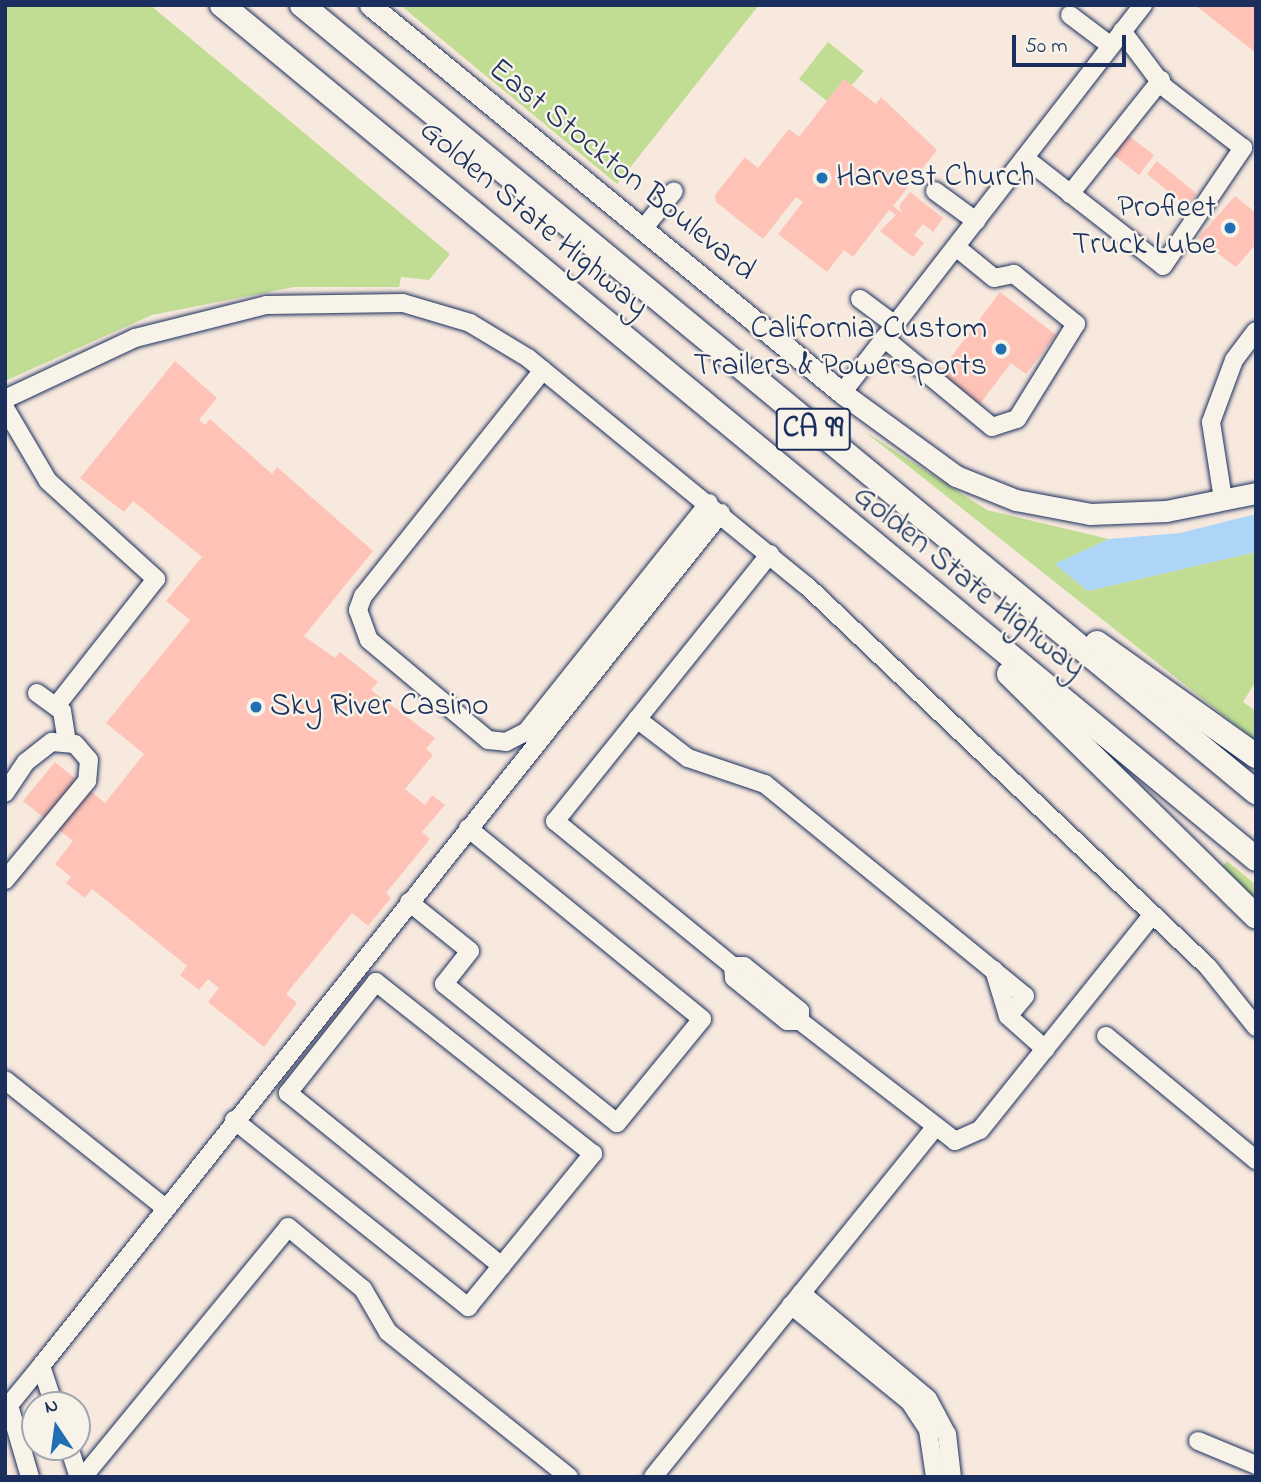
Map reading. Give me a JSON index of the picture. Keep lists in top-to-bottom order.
{
  "streets": {
    "highway": ["Golden State Highway", "CA 99"],
    "main road": ["East Stockton Boulevard"]
  },
  "places": [
    "Harvest Church",
    "Profleet Truck Lube",
    "California Custom Trailers & Powersports",
    "Sky River Casino"
  ],
  "scale_bar": "50 m",
  "north": "top"
}
